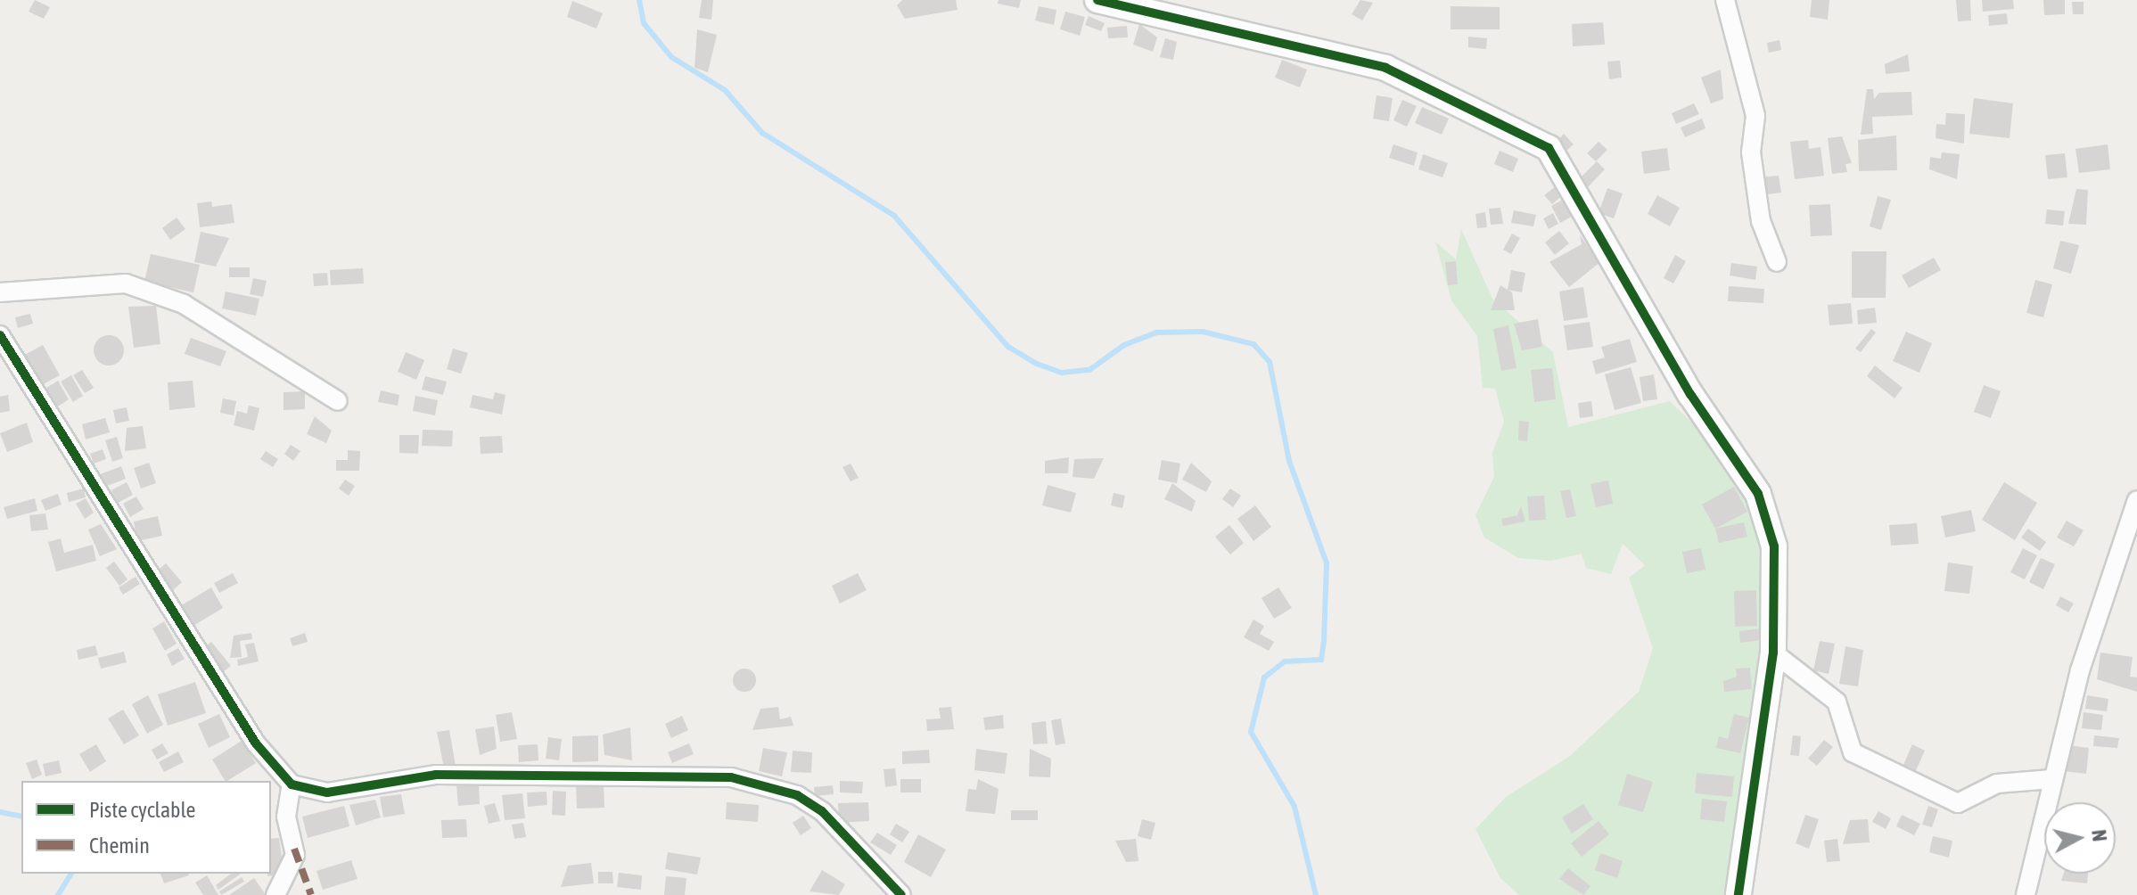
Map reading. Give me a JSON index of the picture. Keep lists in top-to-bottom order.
{
  "legend": ["Piste cyclable", "Chemin"],
  "north": "right"
}
